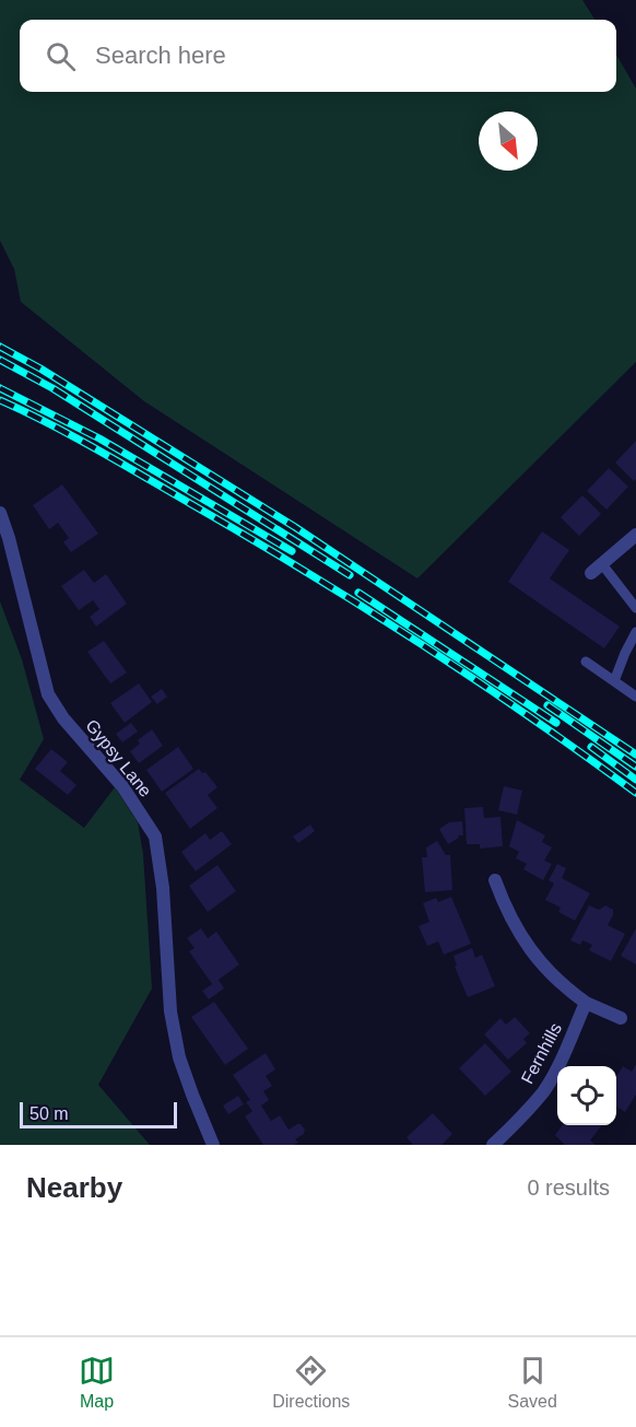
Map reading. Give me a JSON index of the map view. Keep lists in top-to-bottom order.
{
  "streets": {
    "street": ["Gypsy Lane", "Fernhills"]
  },
  "scale_bar": "50 m",
  "north": "bottom right",
  "page": {
    "search": "Search here",
    "scale": "50 m",
    "heading": ["Nearby", "0 results"],
    "nav": ["Map", "Directions", "Saved"]
  }
}
